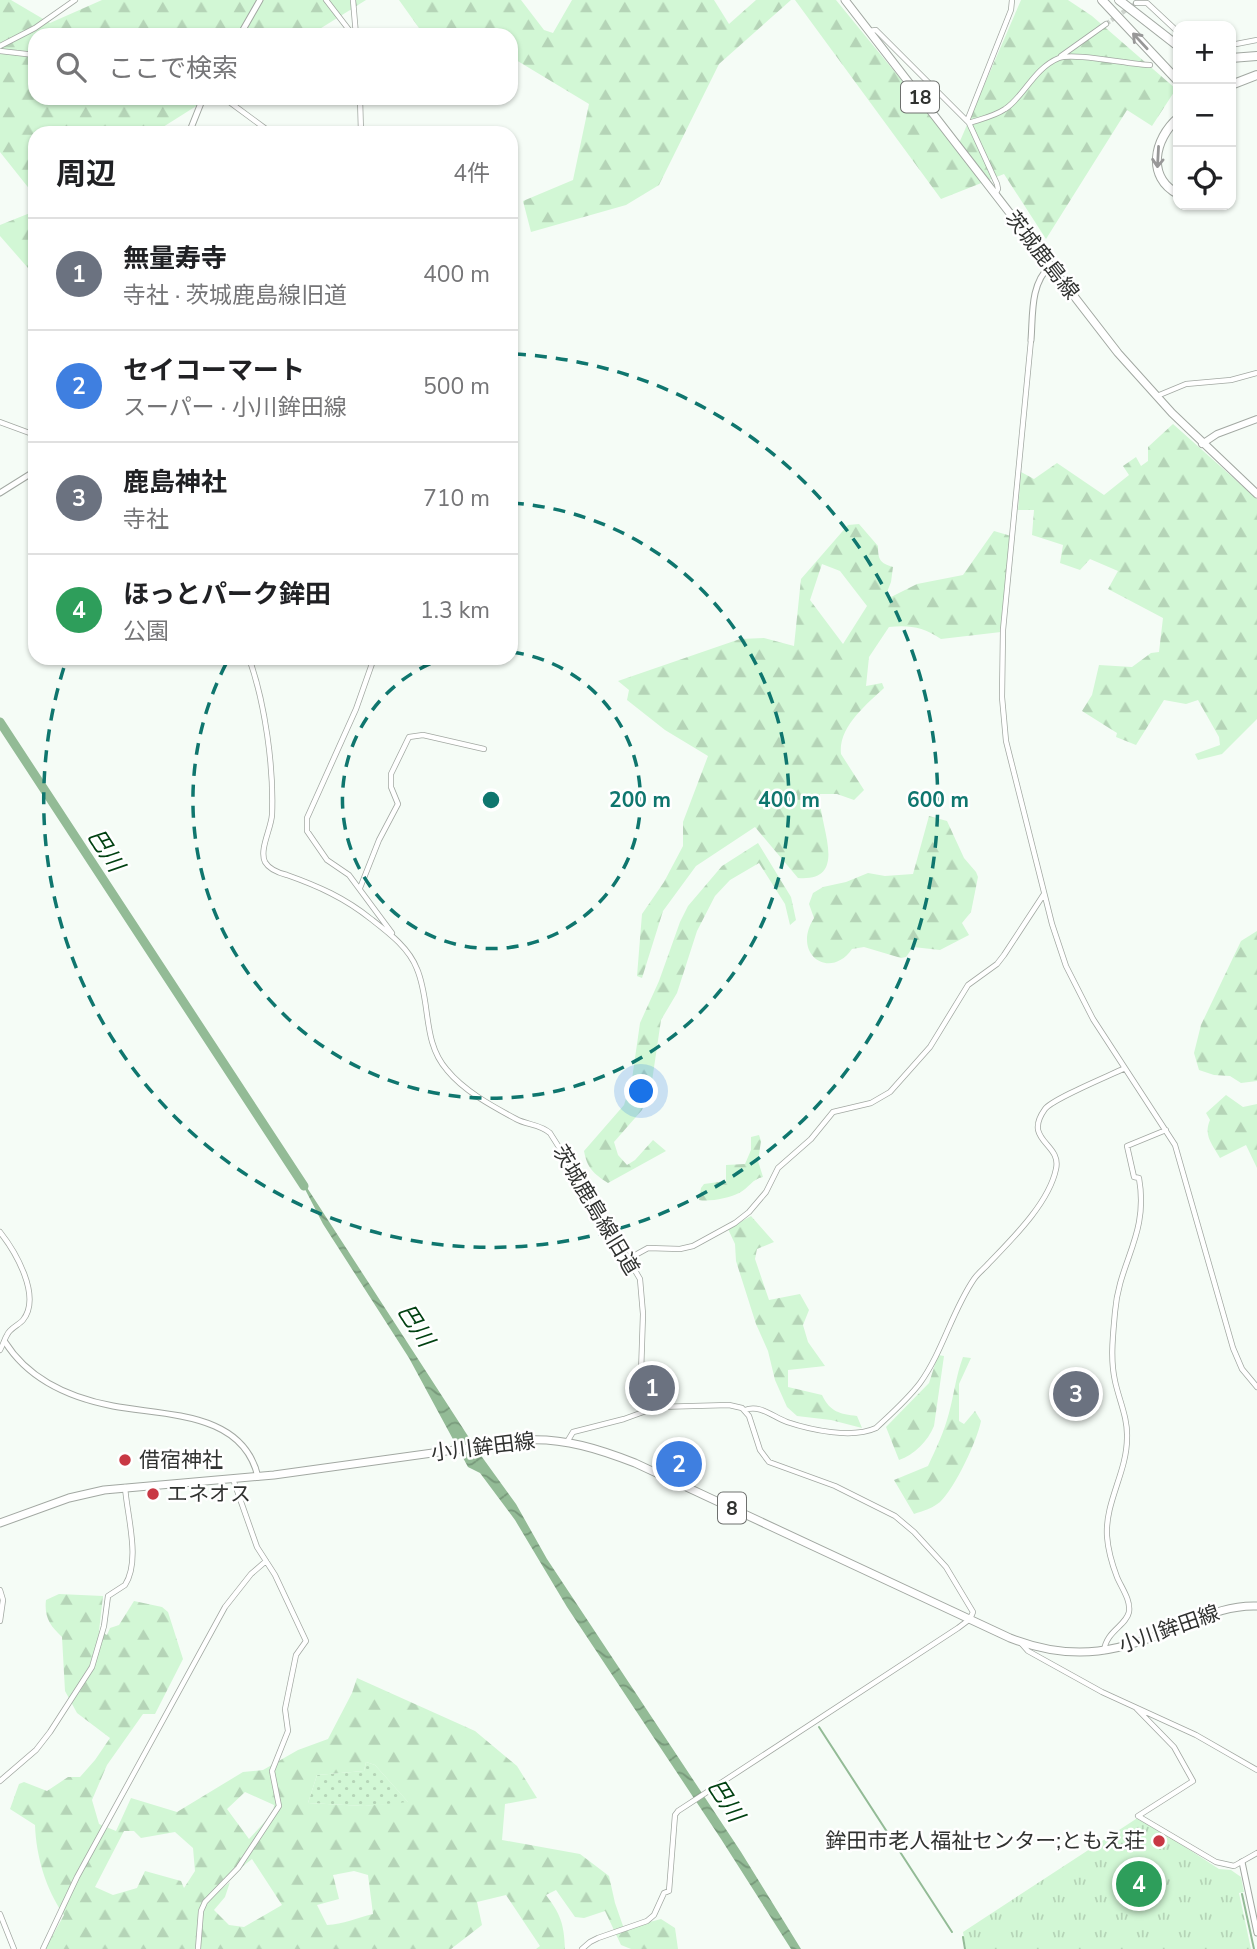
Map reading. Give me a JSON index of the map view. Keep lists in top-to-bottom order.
{
  "streets": {
    "main road": [
      "18",
      "茨城鹿島線",
      "小川鉾田線",
      "8"
    ],
    "street": ["茨城鹿島線旧道"]
  },
  "water": ["巴川"],
  "places": ["借宿神社", "エネオス", "鉾田市老人福祉センター;ともえ荘"],
  "page": {
    "map_buttons": ["+", "−"],
    "search": "ここで検索",
    "heading": ["周辺", "4件"],
    "list": [
      {
        "mark": "1",
        "name": "無量寿寺",
        "note": "寺社 · 茨城鹿島線旧道",
        "value": "400 m"
      },
      {
        "mark": "2",
        "name": "セイコーマート",
        "note": "スーパー · 小川鉾田線",
        "value": "500 m"
      },
      {
        "mark": "3",
        "name": "鹿島神社",
        "note": "寺社",
        "value": "710 m"
      },
      {
        "mark": "4",
        "name": "ほっとパーク鉾田",
        "note": "公園",
        "value": "1.3 km"
      }
    ],
    "pins": [
      "1",
      "3",
      "2",
      "4"
    ]
  },
  "rings": ["200 m", "400 m", "600 m"]
}
